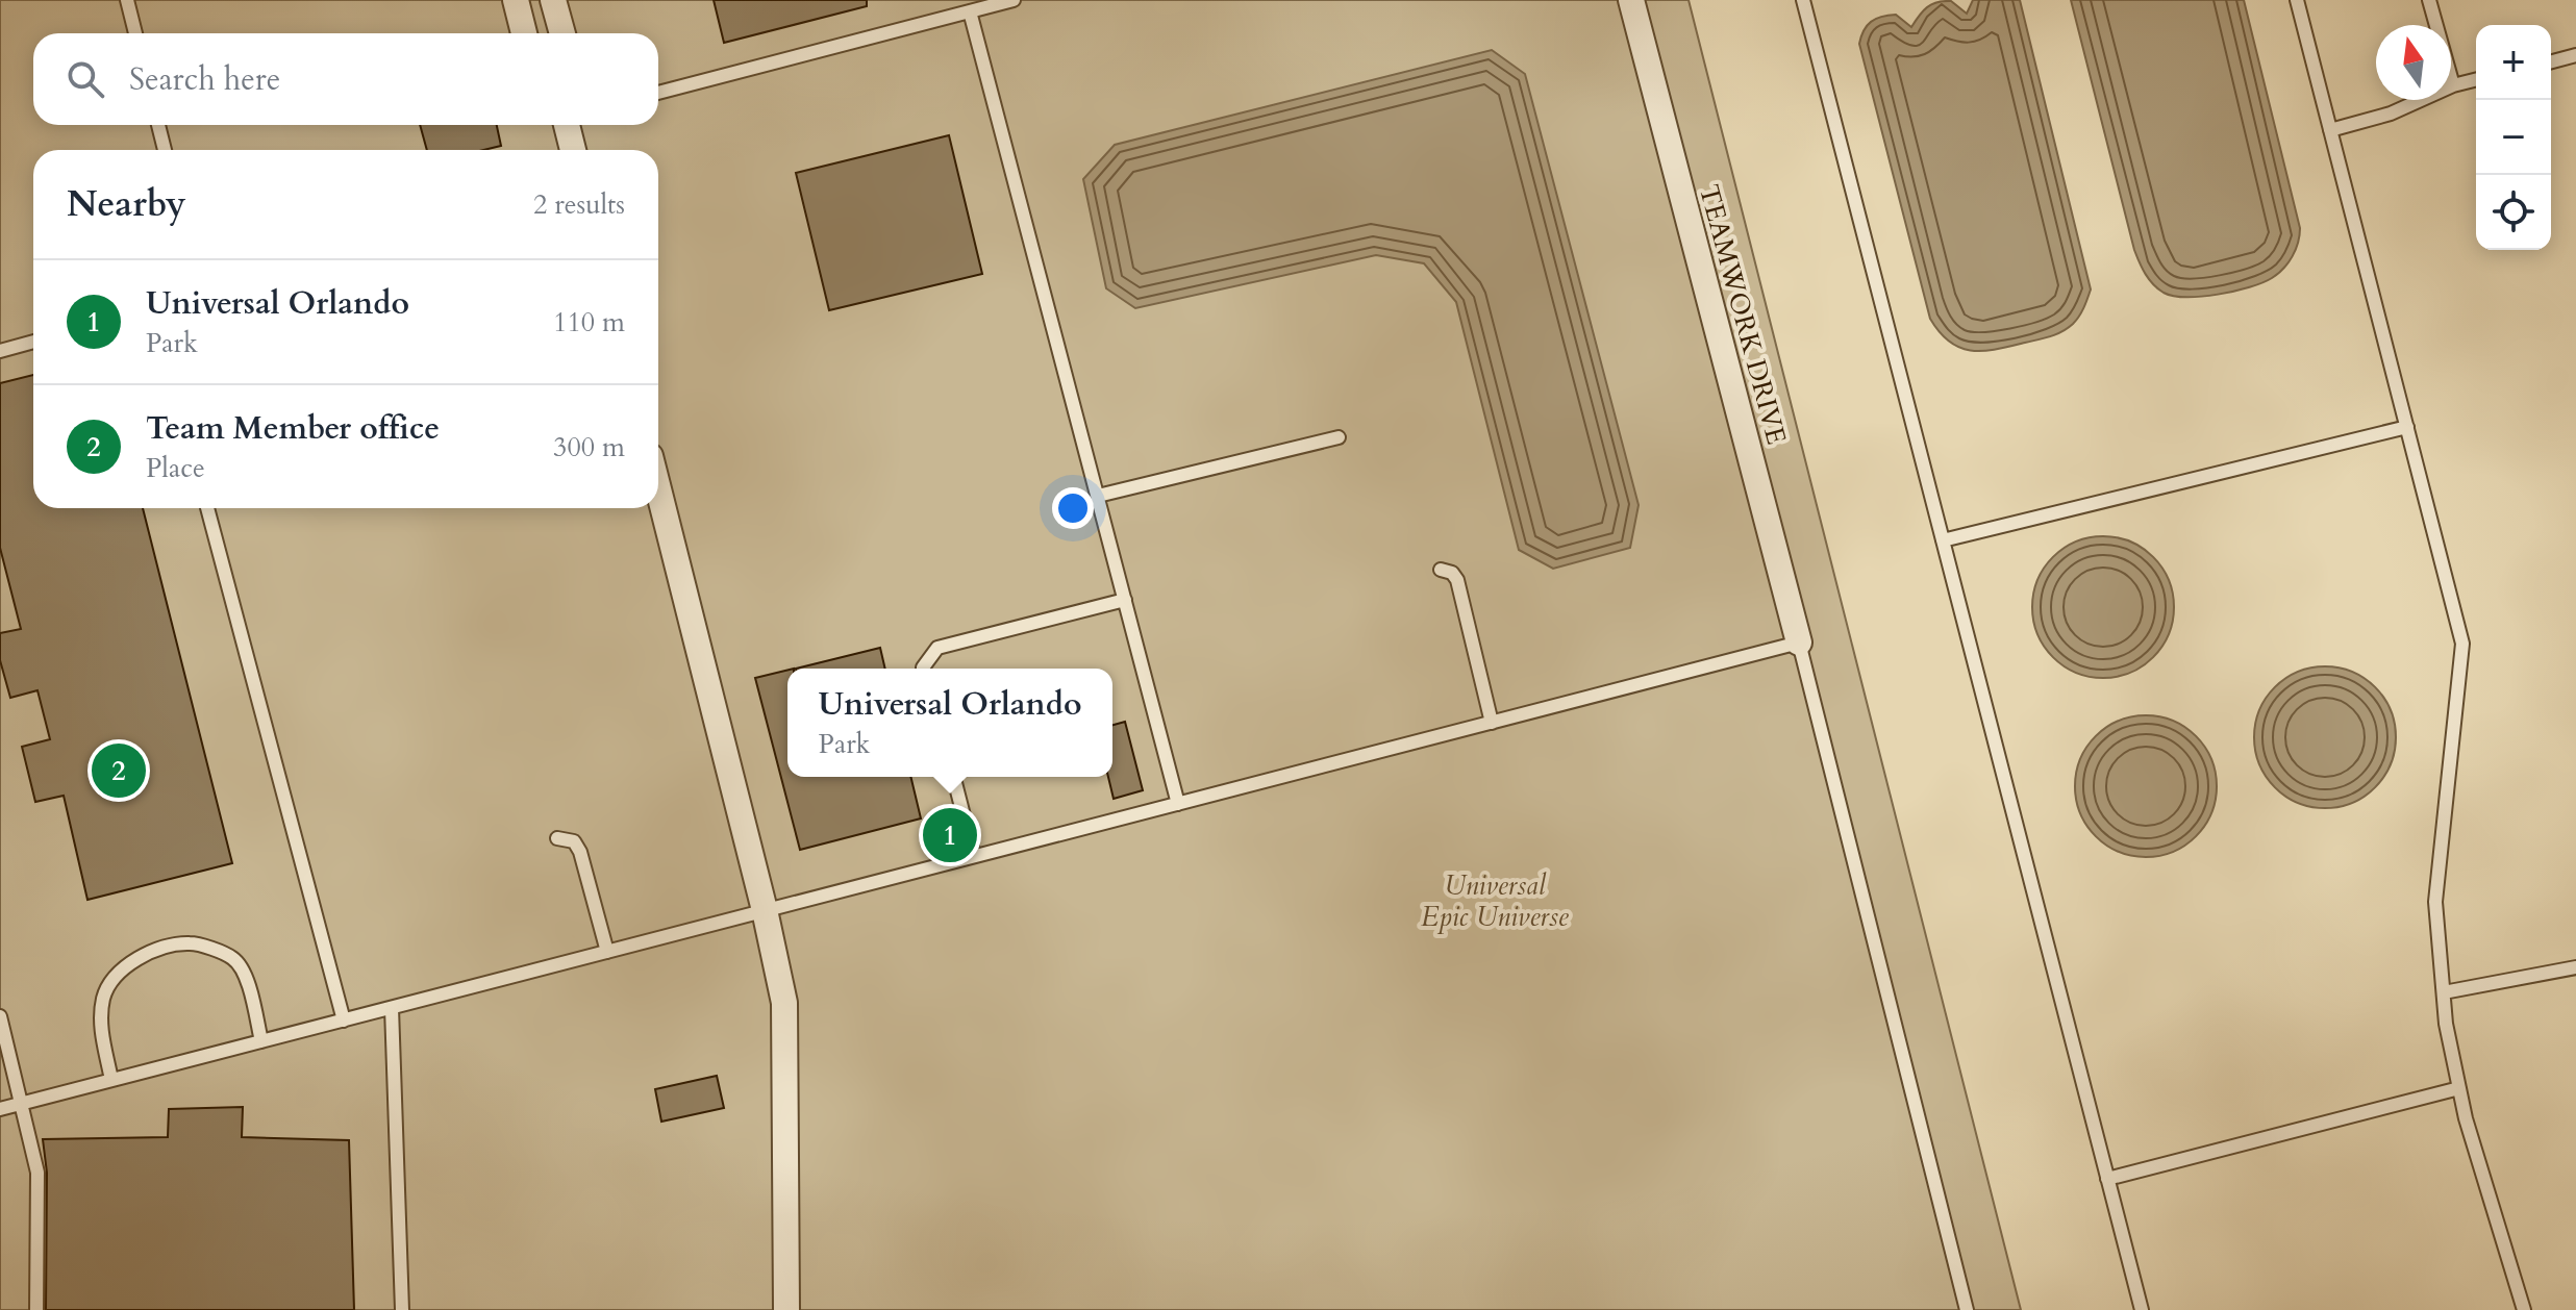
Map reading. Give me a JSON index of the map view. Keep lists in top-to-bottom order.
{
  "streets": {
    "street": ["TEAMWORK DRIVE"]
  },
  "parks": ["Universal Epic Universe"],
  "north": "top",
  "page": {
    "map_buttons": ["+", "−"],
    "search": "Search here",
    "heading": ["Nearby", "2 results"],
    "list": [
      {
        "mark": "1",
        "name": "Universal Orlando",
        "note": "Park",
        "value": "110 m"
      },
      {
        "mark": "2",
        "name": "Team Member office",
        "note": "Place",
        "value": "300 m"
      }
    ],
    "popup": ["Universal Orlando", "Park"],
    "pins": ["2", "1"]
  }
}
